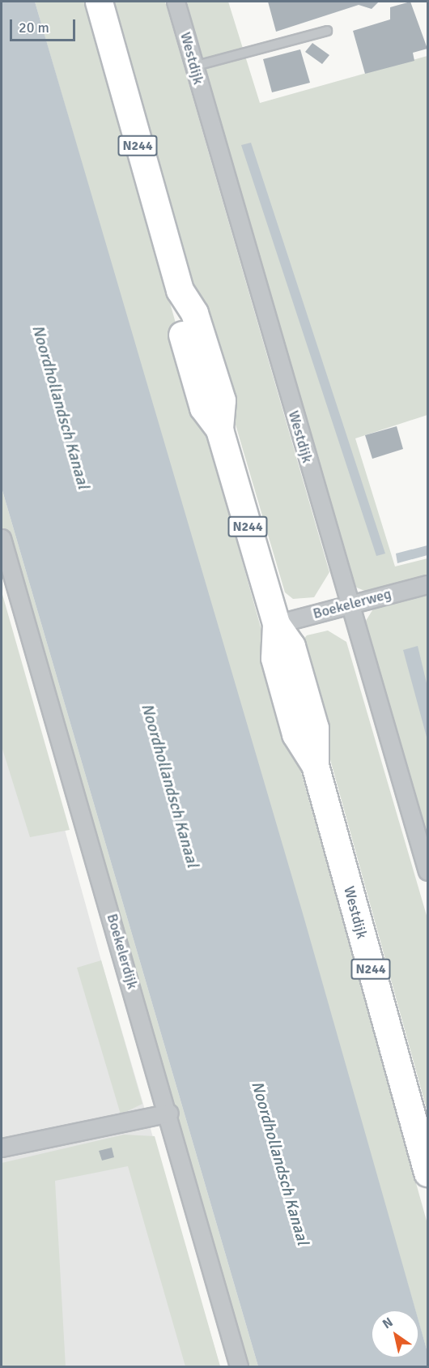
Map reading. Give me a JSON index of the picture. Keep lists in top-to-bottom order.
{
  "streets": {
    "main road": ["Westdijk", "N244"],
    "street": ["Boekelerweg", "Boekelerdijk"]
  },
  "crossings": [
    ["Westdijk", "Boekelerweg"]
  ],
  "water": ["Noordhollandsch Kanaal"],
  "scale_bar": "20 m",
  "north": "top left"
}
